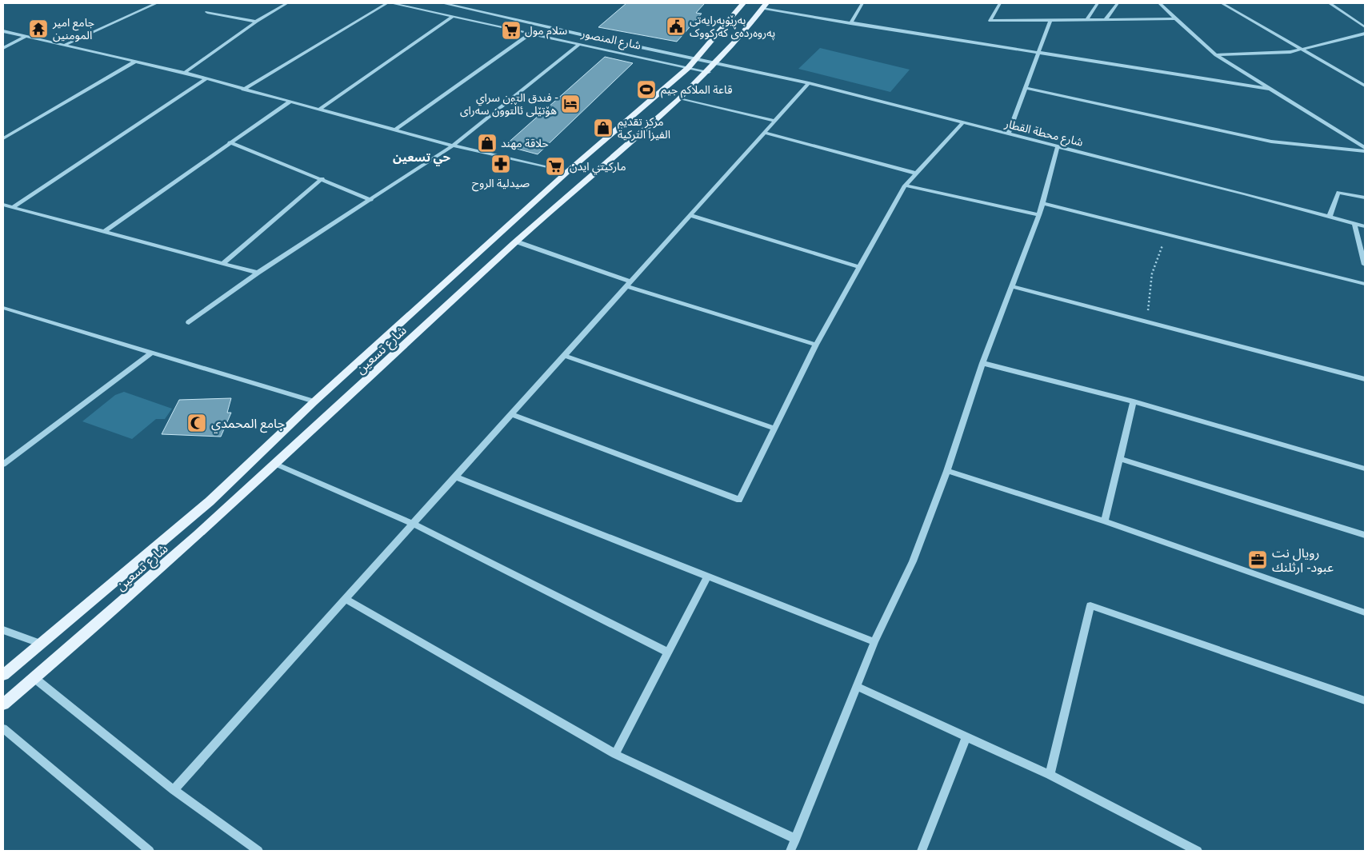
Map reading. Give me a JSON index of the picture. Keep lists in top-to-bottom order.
{
  "streets": {
    "main road": ["شارع تسعين"],
    "street": ["شارع المنصور", "شارع محطة القطار"]
  },
  "crossings": [
    ["شارع المنصور", "شارع محطة القطار"],
    ["شارع المنصور", "شارع تسعين"],
    ["شارع محطة القطار", "شارع تسعين"]
  ],
  "districts": ["حي تسعين"],
  "places": {
    "public building": ["بەڕێوبەرایەتی پەروەردەی کەرکووک"],
    "temple": ["جامع امير المومنين"],
    "supermarket": ["سلام مول", "ماركيتي ايدن"],
    "sports": ["قاعة الملاكم جيم"],
    "hotel": ["فندق التون سراي - هۆتێلی ئاڵتوون سەرای"],
    "shop": ["مركز تقديم الفيزا التركية", "حلاقة مهند"],
    "pharmacy": ["صيدلية الروح"],
    "mosque": ["جامع المحمدي"],
    "office": ["رويال نت عبود - ارثلنك"]
  }
}
